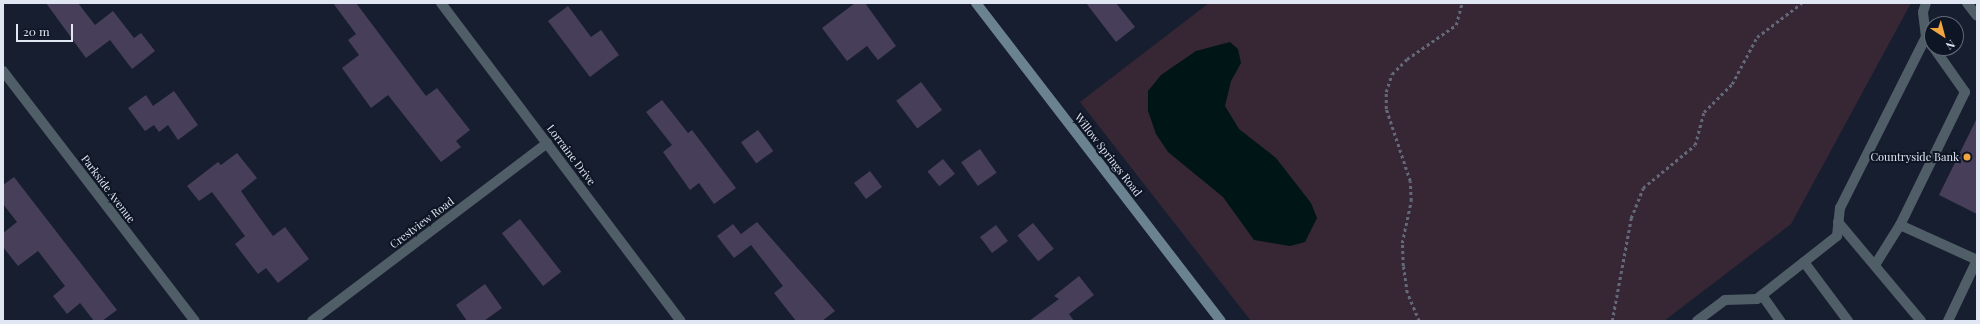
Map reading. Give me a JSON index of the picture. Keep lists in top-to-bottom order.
{
  "streets": {
    "main road": ["Willow Springs Road"],
    "street": ["Lorraine Drive", "Parkside Avenue", "Crestview Road"]
  },
  "crossings": [
    ["Lorraine Drive", "Crestview Road"]
  ],
  "places": ["Countryside Bank"],
  "scale_bar": "20 m",
  "north": "bottom right"
}
